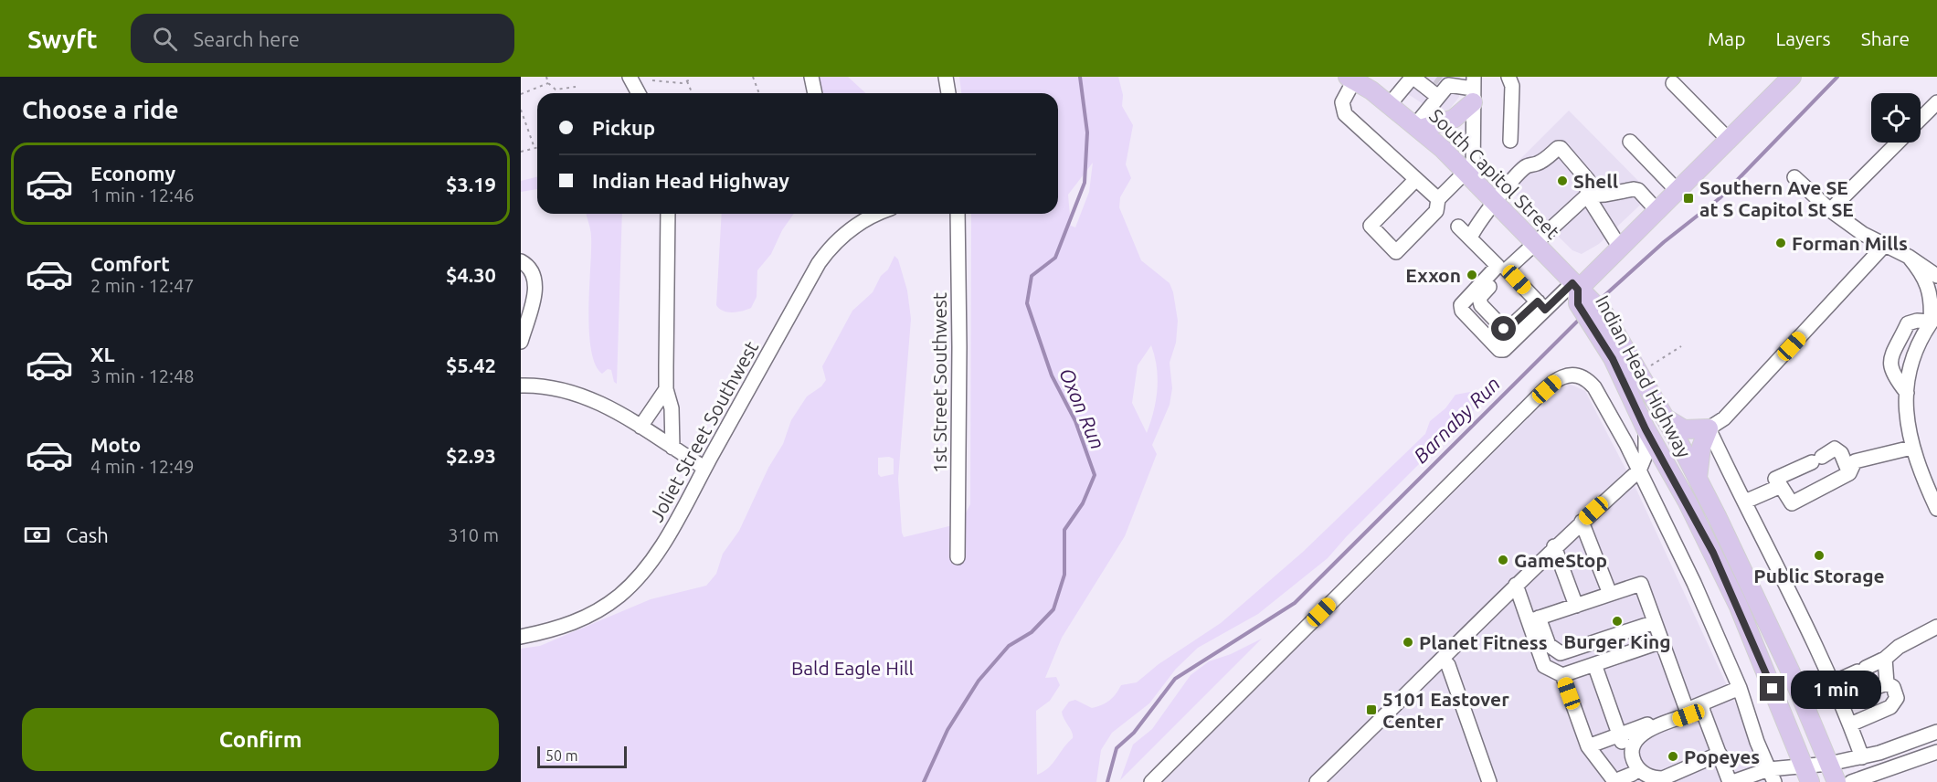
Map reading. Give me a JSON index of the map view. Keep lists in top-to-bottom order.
{
  "streets": {
    "main road": ["South Capitol Street", "Indian Head Highway"],
    "street": ["1st Street Southwest", "Joliet Street Southwest"]
  },
  "crossings": [
    ["South Capitol Street", "Indian Head Highway"]
  ],
  "water": ["Oxon Run", "Barnaby Run"],
  "parks": ["Bald Eagle Hill"],
  "places": {
    "other": [
      "Shell",
      "Forman Mills",
      "Exxon",
      "Public Storage",
      "GameStop",
      "Burger King",
      "Planet Fitness",
      "Popeyes"
    ],
    "transit": ["Southern Ave SE at S Capitol St SE", "5101 Eastover Center"]
  },
  "scale_bar": "50 m",
  "page": {
    "header": "Swyft",
    "search": "Search here",
    "nav": ["Map", "Layers", "Share"],
    "heading": "Choose a ride",
    "banner": ["Pickup", "Indian Head Highway"],
    "list": [
      {
        "name": "Economy",
        "note": "1 min · 12:46",
        "value": "$3.19"
      },
      {
        "name": "Comfort",
        "note": "2 min · 12:47",
        "value": "$4.30"
      },
      {
        "name": "XL",
        "note": "3 min · 12:48",
        "value": "$5.42"
      },
      {
        "name": "Moto",
        "note": "4 min · 12:49",
        "value": "$2.93"
      }
    ],
    "pay": ["Cash", "310 m"],
    "bubble": "1 min",
    "buttons": "Confirm",
    "scale": "50 m"
  }
}
